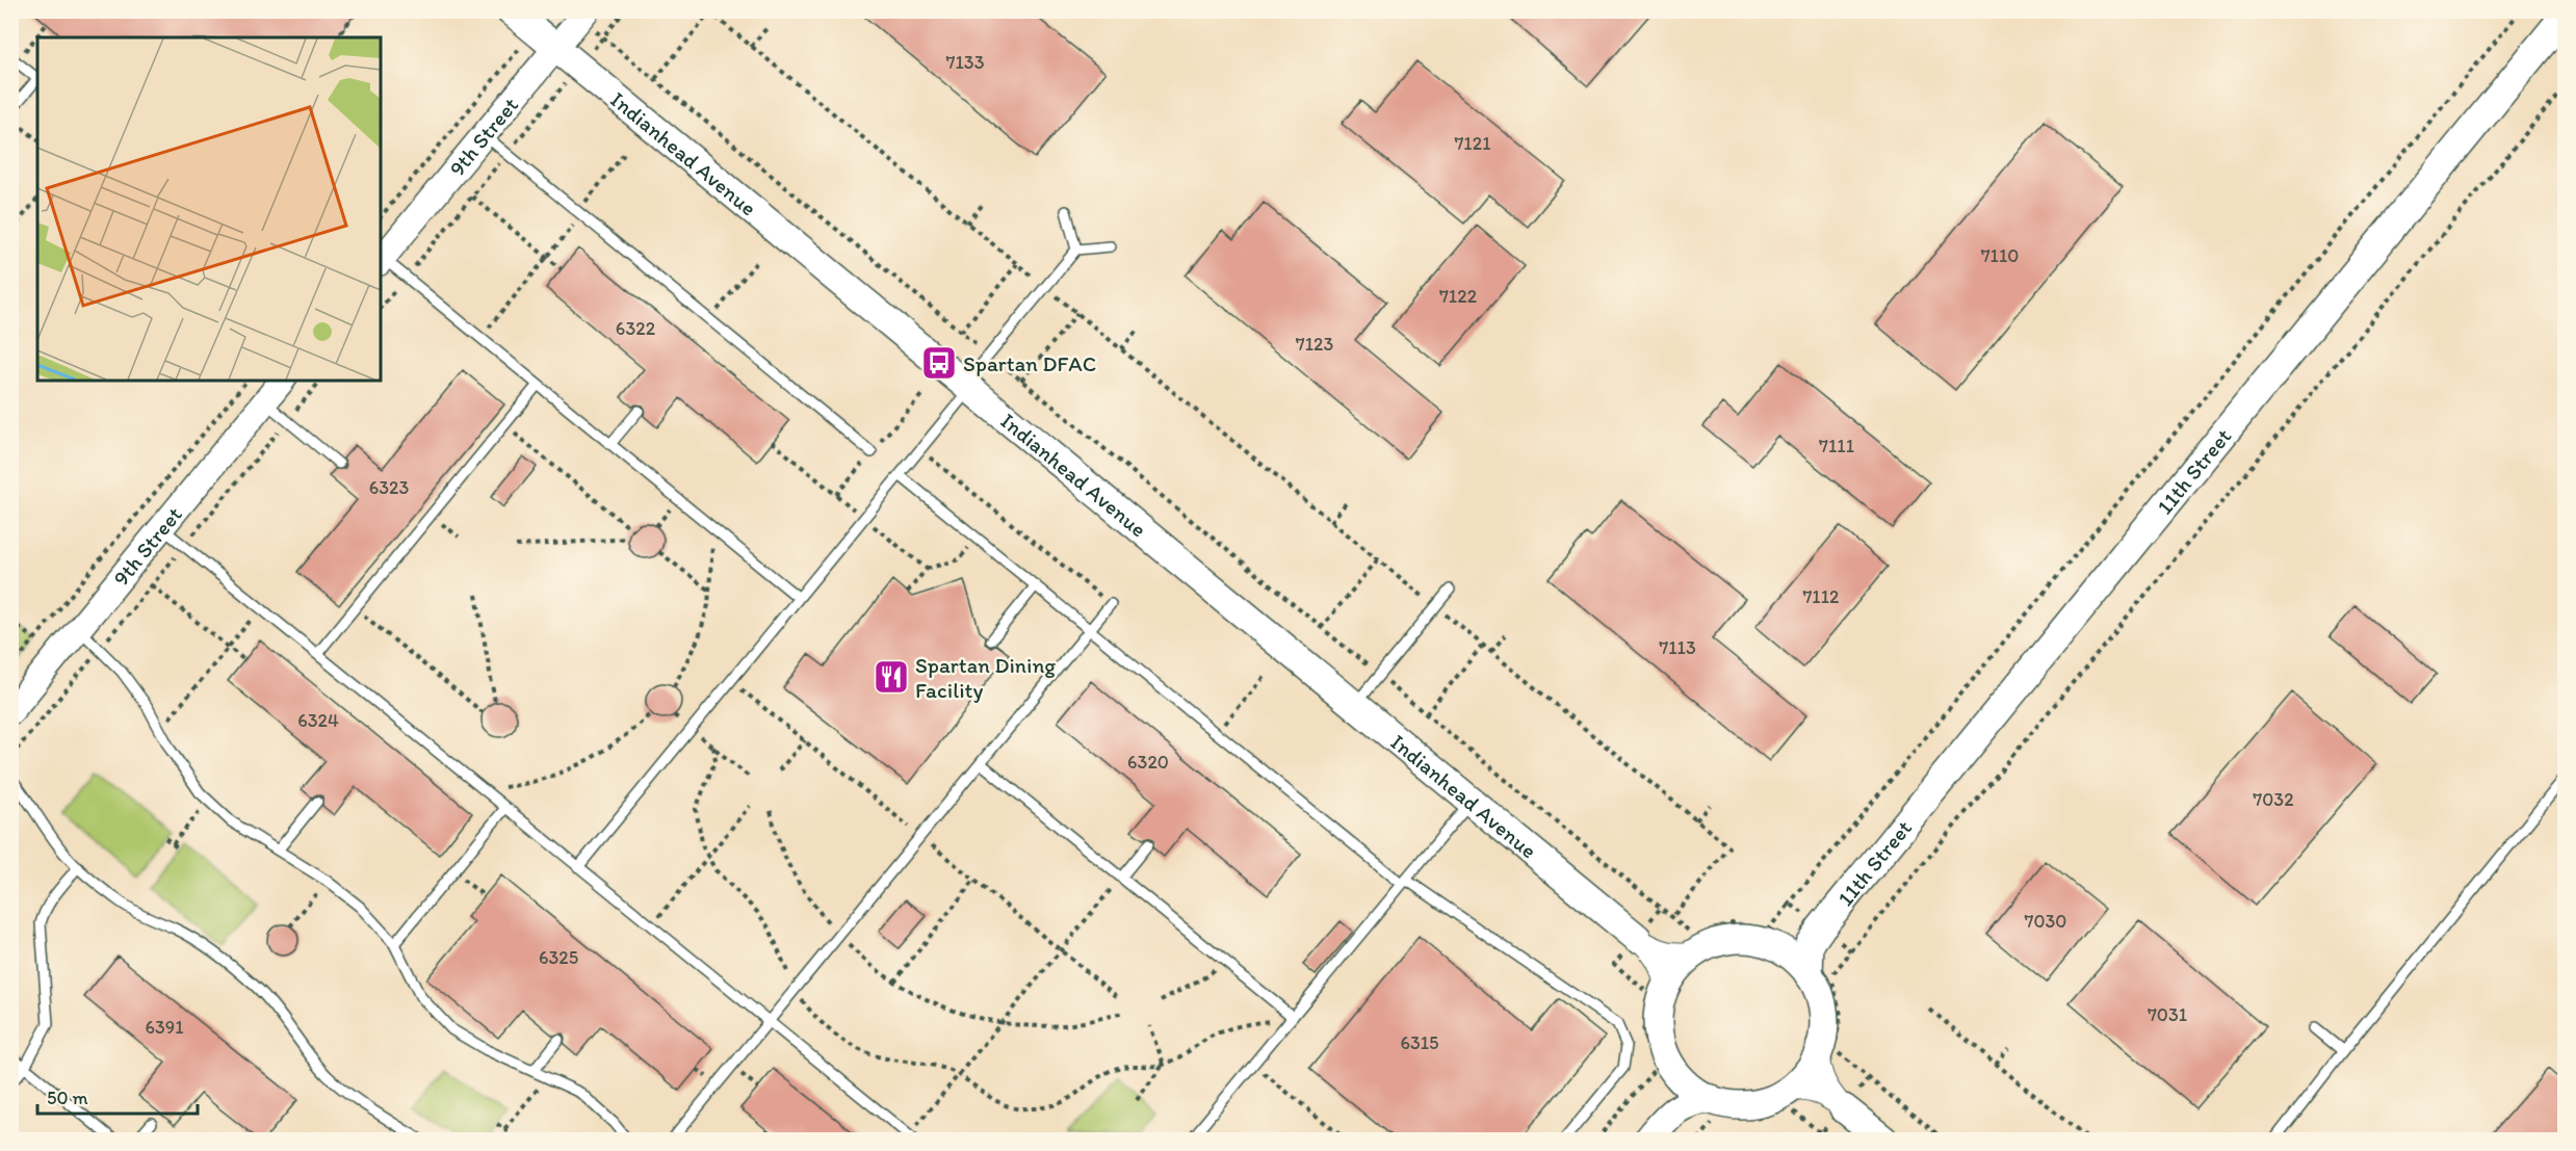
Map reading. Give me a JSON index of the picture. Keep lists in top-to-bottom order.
{
  "streets": {
    "main road": ["Indianhead Avenue", "11th Street"],
    "street": ["9th Street"]
  },
  "crossings": [
    ["9th Street", "Indianhead Avenue"]
  ],
  "places": {
    "bus stop": ["Spartan DFAC"],
    "restaurant": ["Spartan Dining Facility"]
  },
  "house_numbers": [
    "7133",
    "7121",
    "7110",
    "7122",
    "6322",
    "7123",
    "7111",
    "6323",
    "7112",
    "7113",
    "6324",
    "6320",
    "7032",
    "7030",
    "6325",
    "7031",
    "6391",
    "6315"
  ],
  "scale_bar": "50 m"
}
